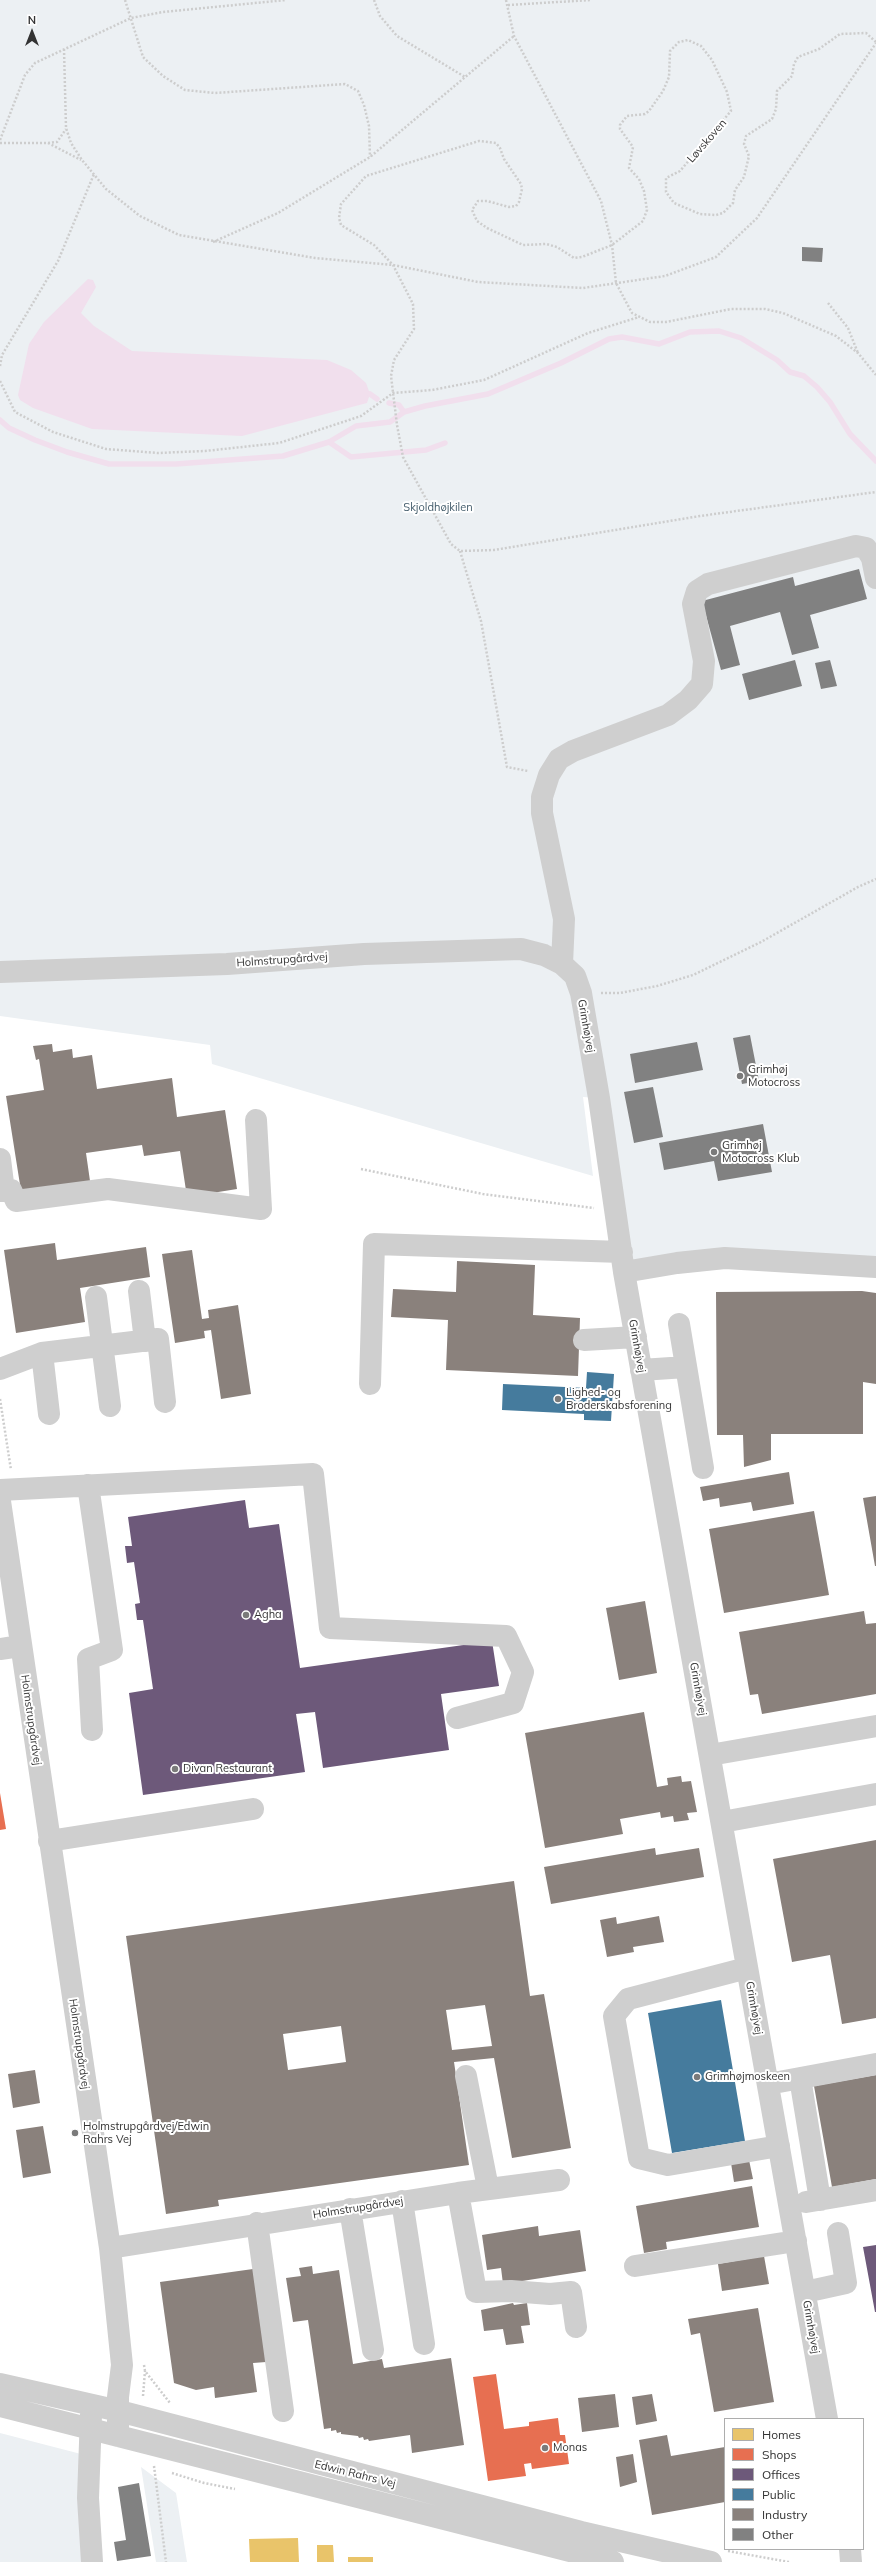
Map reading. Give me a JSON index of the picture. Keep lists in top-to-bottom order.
{
  "streets": {
    "street": ["Holmstrupgårdvej", "Grimhøjvej", "Edwin Rahrs Vej"],
    "path": ["Løvskoven"]
  },
  "crossings": [
    ["Holmstrupgårdvej", "Grimhøjvej"],
    ["Holmstrupgårdvej", "Edwin Rahrs Vej"]
  ],
  "parks": ["Skjoldhøjkilen"],
  "places": [
    "Grimhøj Motocross",
    "Grimhøj Motocross Klub",
    "Lighed- og Broderskabsforening",
    "Agha",
    "Divan Restaurant",
    "Grimhøjmoskeen",
    "Holmstrupgårdvej/Edwin Rahrs Vej",
    "Monas"
  ],
  "legend": [
    "Homes",
    "Shops",
    "Offices",
    "Public",
    "Industry",
    "Other"
  ],
  "north": "top"
}
